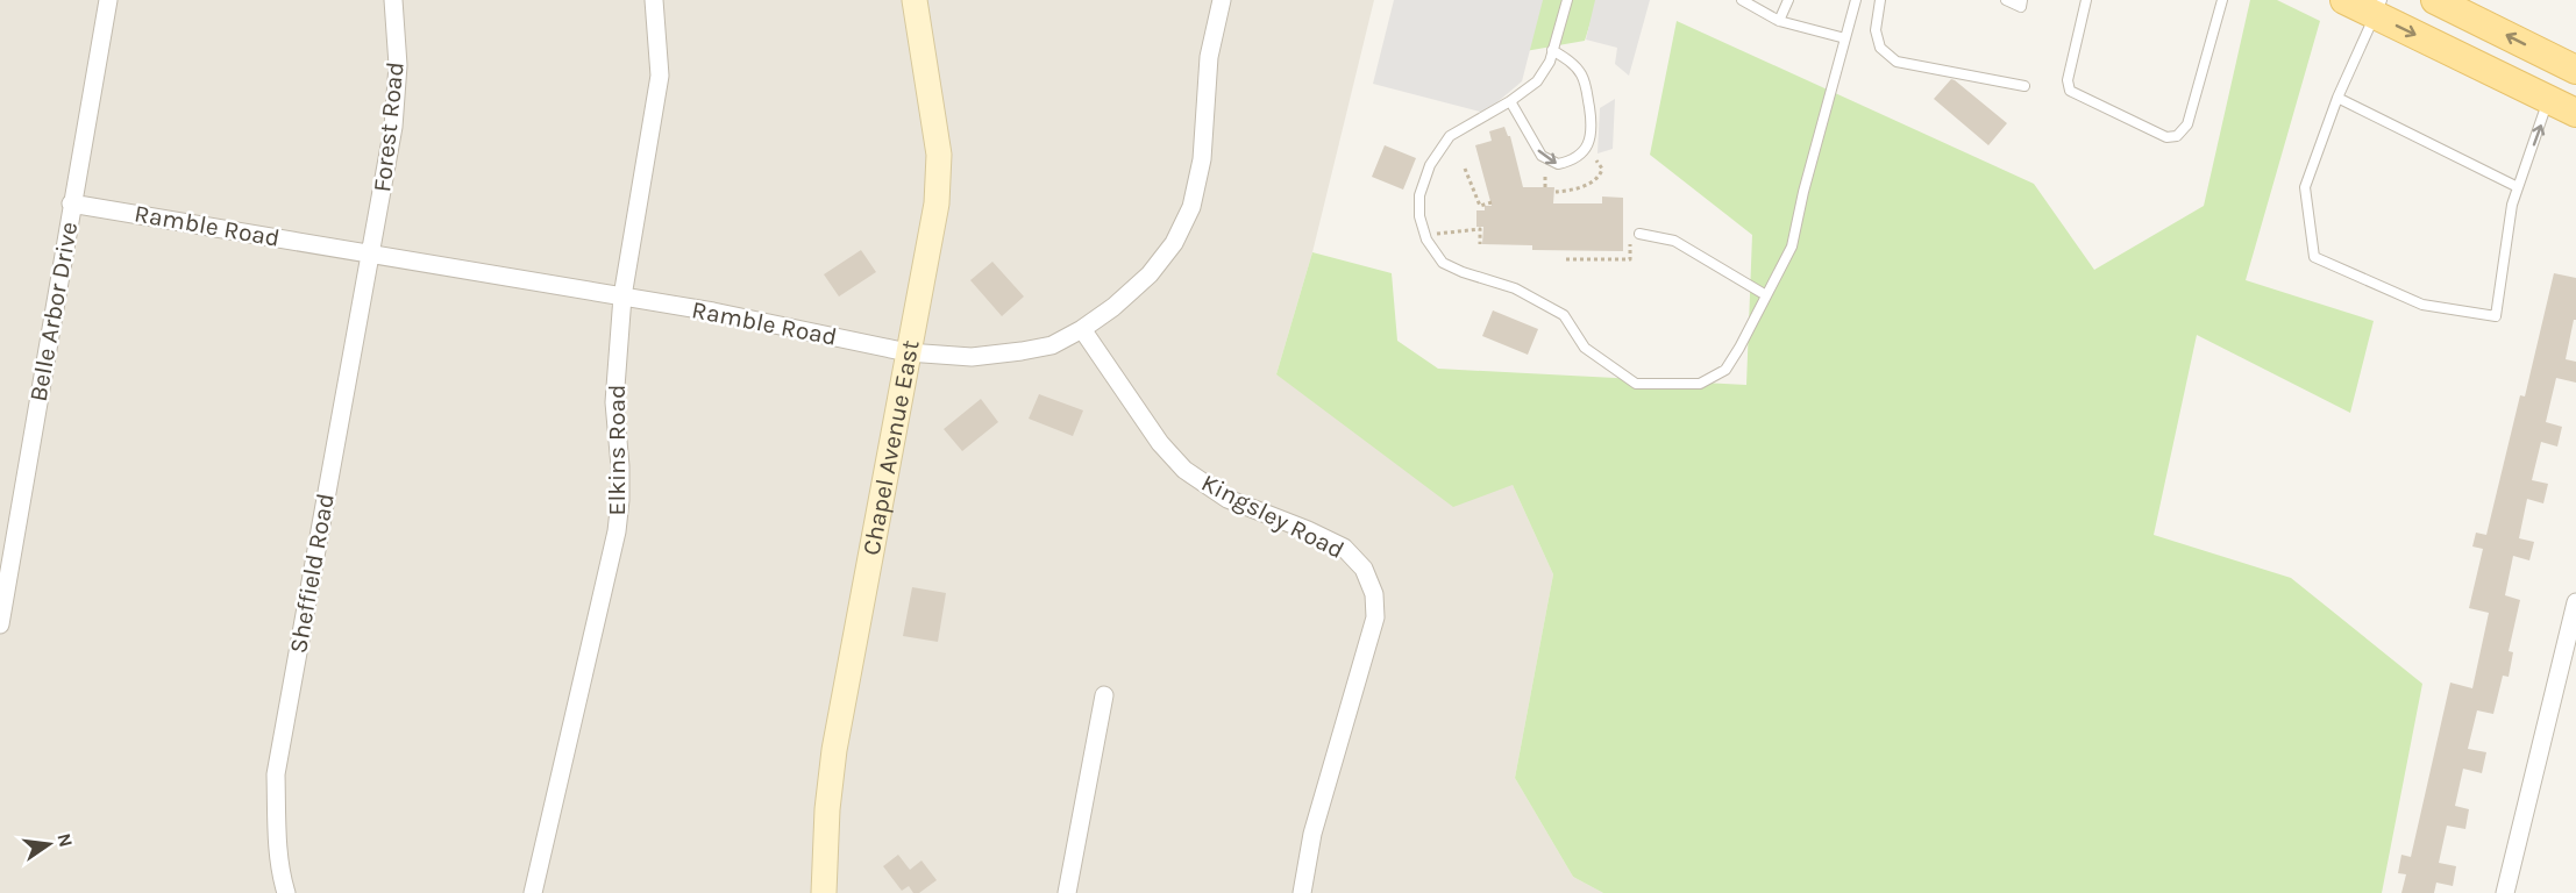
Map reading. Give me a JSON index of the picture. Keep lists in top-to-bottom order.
{
  "streets": {
    "street": [
      "Forest Road",
      "Ramble Road",
      "Belle Arbor Drive",
      "Chapel Avenue East",
      "Elkins Road",
      "Kingsley Road",
      "Sheffield Road"
    ]
  },
  "crossings": [
    ["Forest Road", "Ramble Road"],
    ["Forest Road", "Sheffield Road"],
    ["Ramble Road", "Belle Arbor Drive"],
    ["Ramble Road", "Chapel Avenue East"],
    ["Ramble Road", "Elkins Road"],
    ["Ramble Road", "Kingsley Road"],
    ["Ramble Road", "Sheffield Road"]
  ],
  "north": "right"
}
